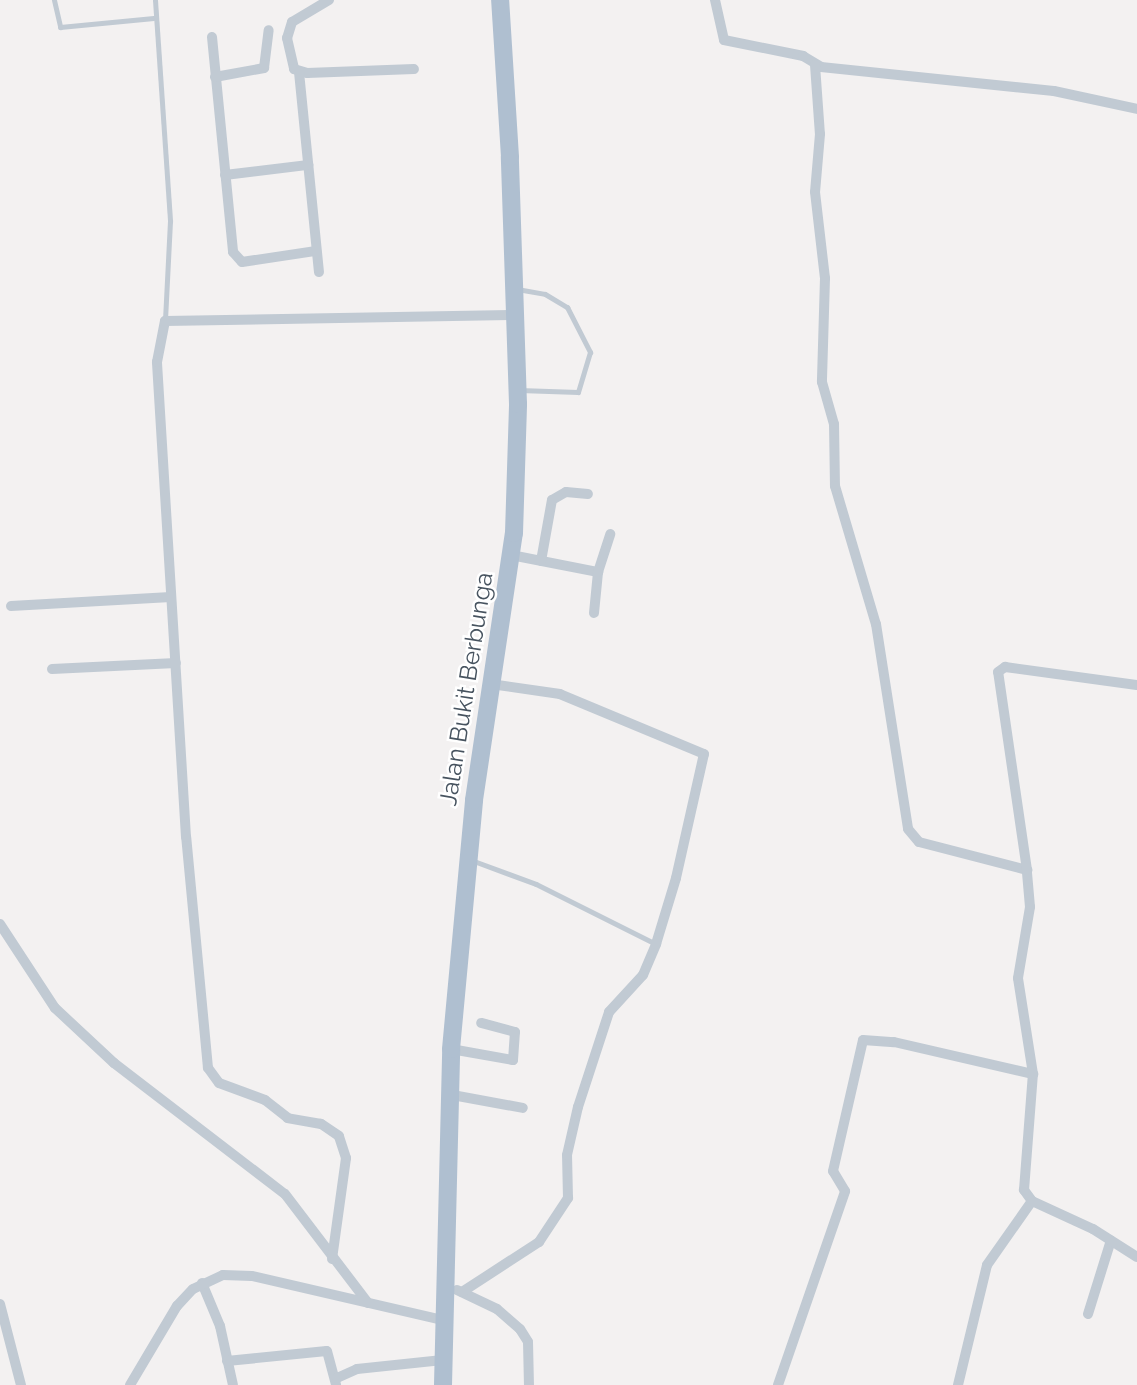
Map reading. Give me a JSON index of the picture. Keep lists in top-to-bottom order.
{
  "streets": {
    "main road": ["Jalan Bukit Berbunga"]
  }
}
